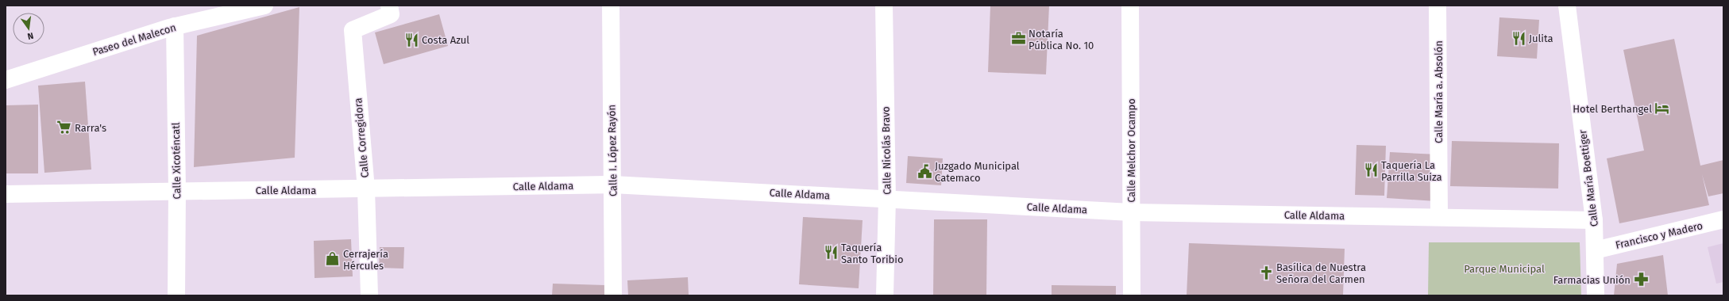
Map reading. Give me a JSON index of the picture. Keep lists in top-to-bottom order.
{
  "streets": {
    "street": [
      "Paseo del Malecon",
      "Calle María a. Absolón",
      "Calle Corregidora",
      "Calle I. López Rayón",
      "Calle Nicolás Bravo",
      "Calle Melchor Ocampo",
      "Calle Xicoténcatl",
      "Calle María Boettiger",
      "Calle Aldama",
      "Francisco y Madero"
    ]
  },
  "crossings": [
    ["Paseo del Malecon", "Calle Xicoténcatl"],
    ["Calle María a. Absolón", "Calle Aldama"],
    ["Calle Corregidora", "Calle Aldama"],
    ["Calle I. López Rayón", "Calle Aldama"],
    ["Calle Nicolás Bravo", "Calle Aldama"],
    ["Calle Melchor Ocampo", "Calle Aldama"],
    ["Calle Xicoténcatl", "Calle Aldama"],
    ["Calle María Boettiger", "Calle Aldama"],
    ["Calle María Boettiger", "Francisco y Madero"]
  ],
  "parks": ["Parque Municipal"],
  "places": {
    "restaurant": [
      "Julita",
      "Costa Azul",
      "Taquería La Parrilla Suiza",
      "Taquería Santo Toribio"
    ],
    "office": ["Notaría Pública No. 10"],
    "hotel": ["Hotel Berthangel"],
    "supermarket": ["Rarra's"],
    "public building": ["Juzgado Municipal Catemaco"],
    "shop": ["Cerrajería Hércules"],
    "church": ["Basílica de Nuestra Señora del Carmen"],
    "pharmacy": ["Farmacias Unión"]
  },
  "north": "bottom"
}
